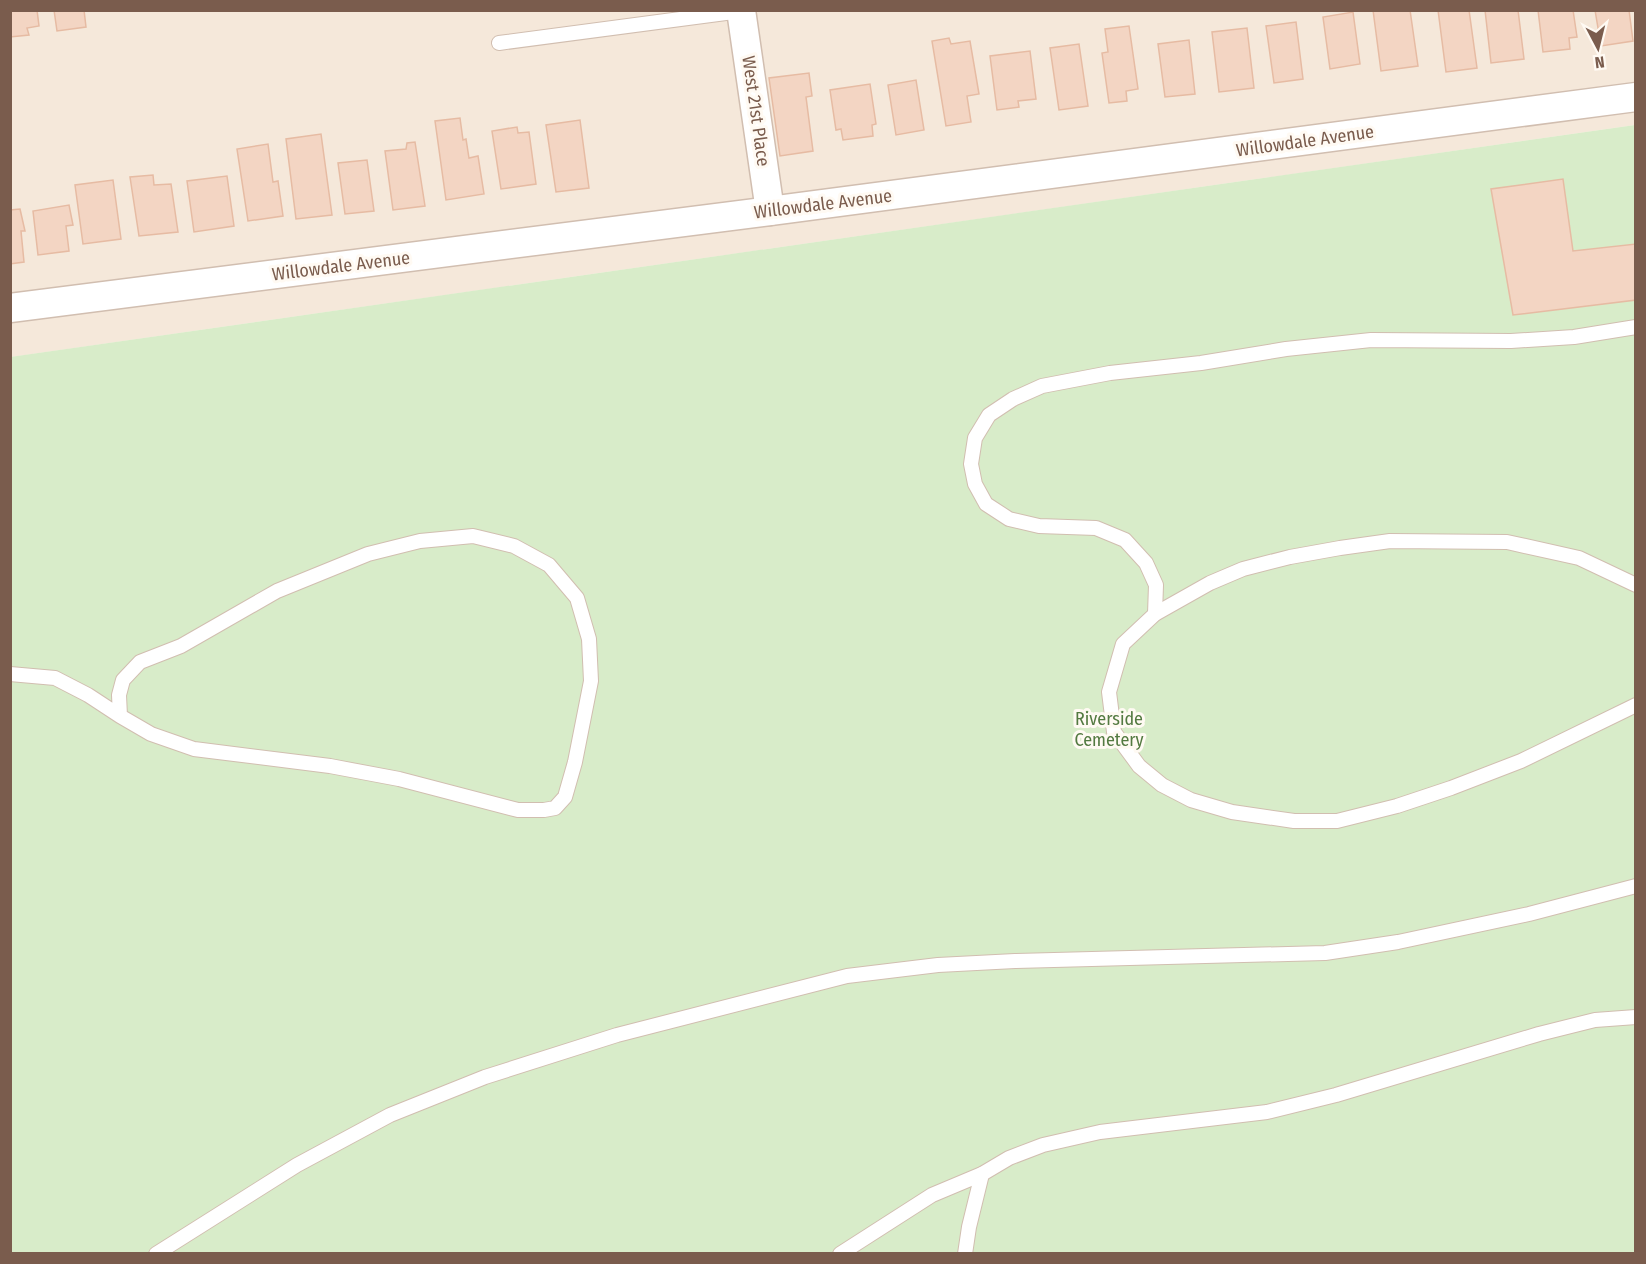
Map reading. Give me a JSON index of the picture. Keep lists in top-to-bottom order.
{
  "streets": {
    "street": ["West 21st Place", "Willowdale Avenue"]
  },
  "crossings": [
    ["West 21st Place", "Willowdale Avenue"]
  ],
  "parks": ["Riverside Cemetery"],
  "north": "bottom"
}
